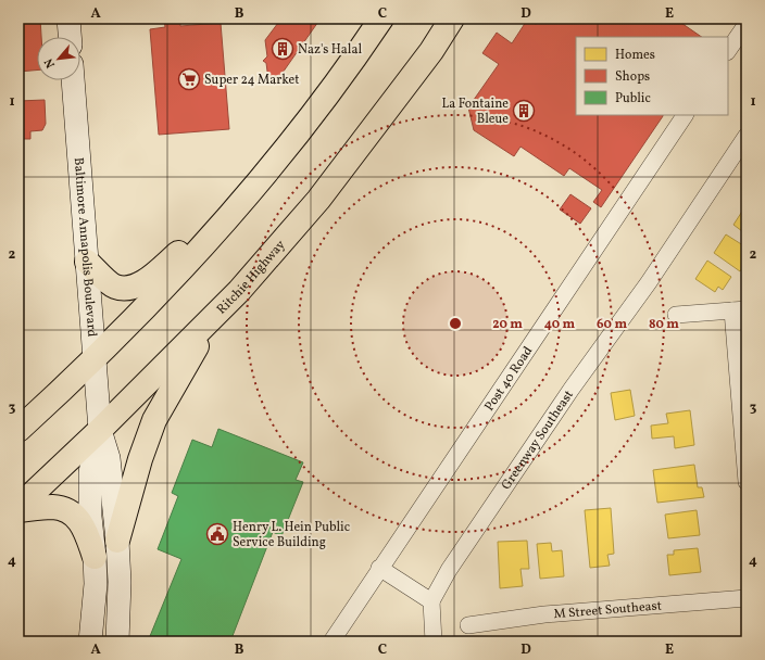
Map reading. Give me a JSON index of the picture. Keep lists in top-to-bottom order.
{
  "streets": {
    "main road": ["Baltimore Annapolis Boulevard", "Ritchie Highway"],
    "street": ["Post 40 Road", "Greenway Southeast", "M Street Southeast"]
  },
  "crossings": [
    ["Baltimore Annapolis Boulevard", "Ritchie Highway"]
  ],
  "places": {
    "building": ["Naz's Halal", "La Fontaine Bleue"],
    "supermarket": ["Super 24 Market"],
    "public building": ["Henry L. Hein Public Service Building"]
  },
  "legend": ["Homes", "Shops", "Public"],
  "north": "bottom left",
  "grid": {
    "columns": [
      "A",
      "B",
      "C",
      "D",
      "E"
    ],
    "rows": [
      "1",
      "2",
      "3",
      "4"
    ]
  },
  "rings": [
    "20 m",
    "40 m",
    "60 m",
    "80 m"
  ]
}
